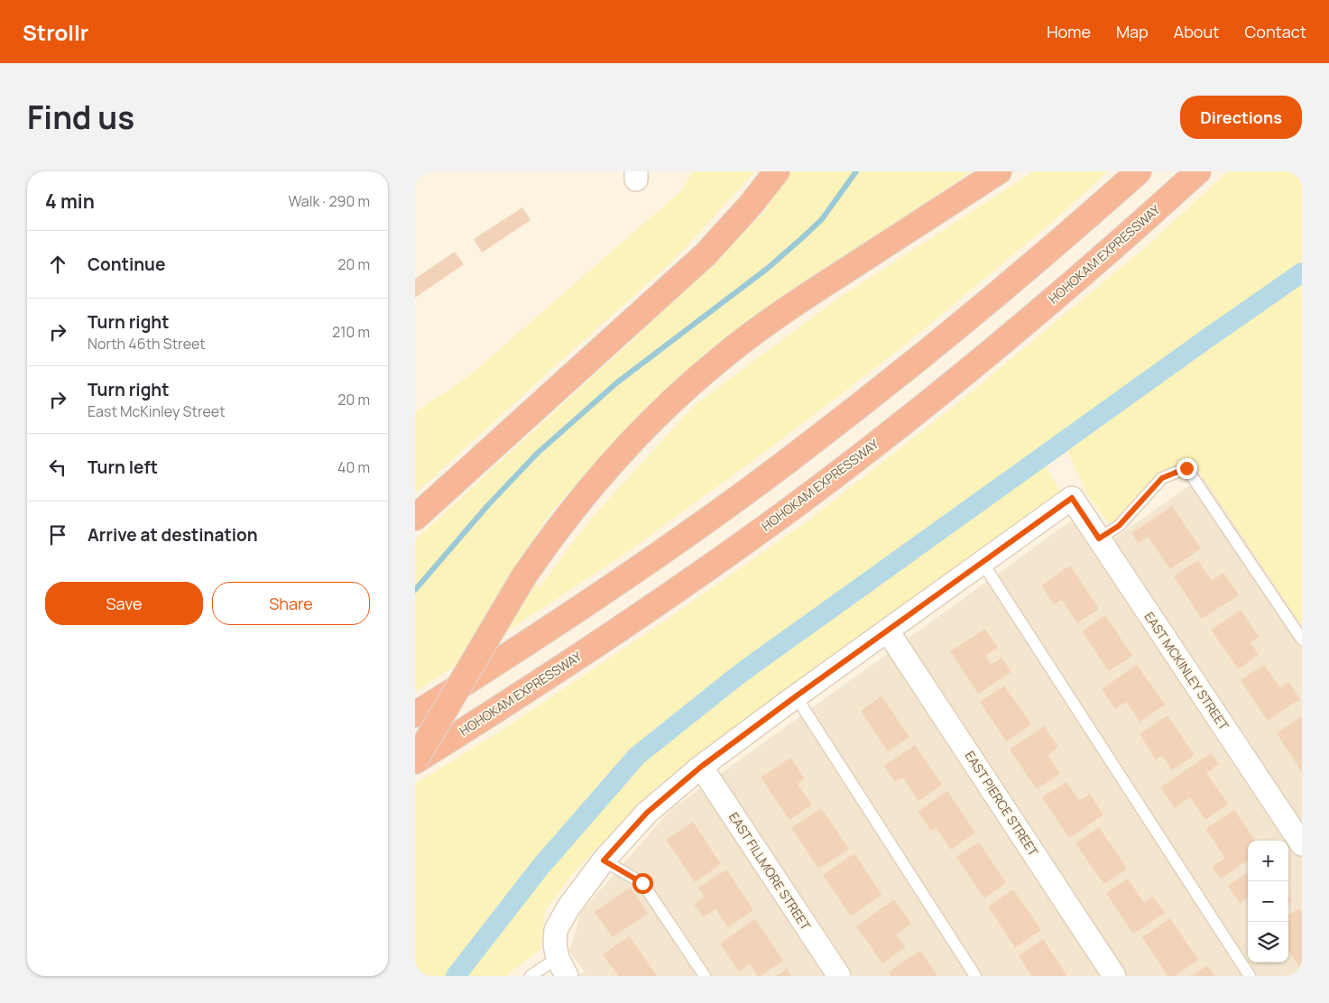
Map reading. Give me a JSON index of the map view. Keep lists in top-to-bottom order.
{
  "streets": {
    "highway": ["HOHOKAM EXPRESSWAY"],
    "street": ["EAST MCKINLEY STREET", "EAST PIERCE STREET", "EAST FILLMORE STREET"]
  },
  "page": {
    "header": "Strollr",
    "nav": [
      "Home",
      "Map",
      "About",
      "Contact"
    ],
    "title": "Find us",
    "buttons": [
      "Directions",
      ["Save", "Share"]
    ],
    "heading": ["4 min", "Walk · 290 m"],
    "list": [
      ["Continue", "20 m"],
      ["Turn right", "North 46th Street", "210 m"],
      ["Turn right", "East McKinley Street", "20 m"],
      ["Turn left", "40 m"],
      "Arrive at destination"
    ],
    "map_buttons": ["+", "−"]
  }
}
